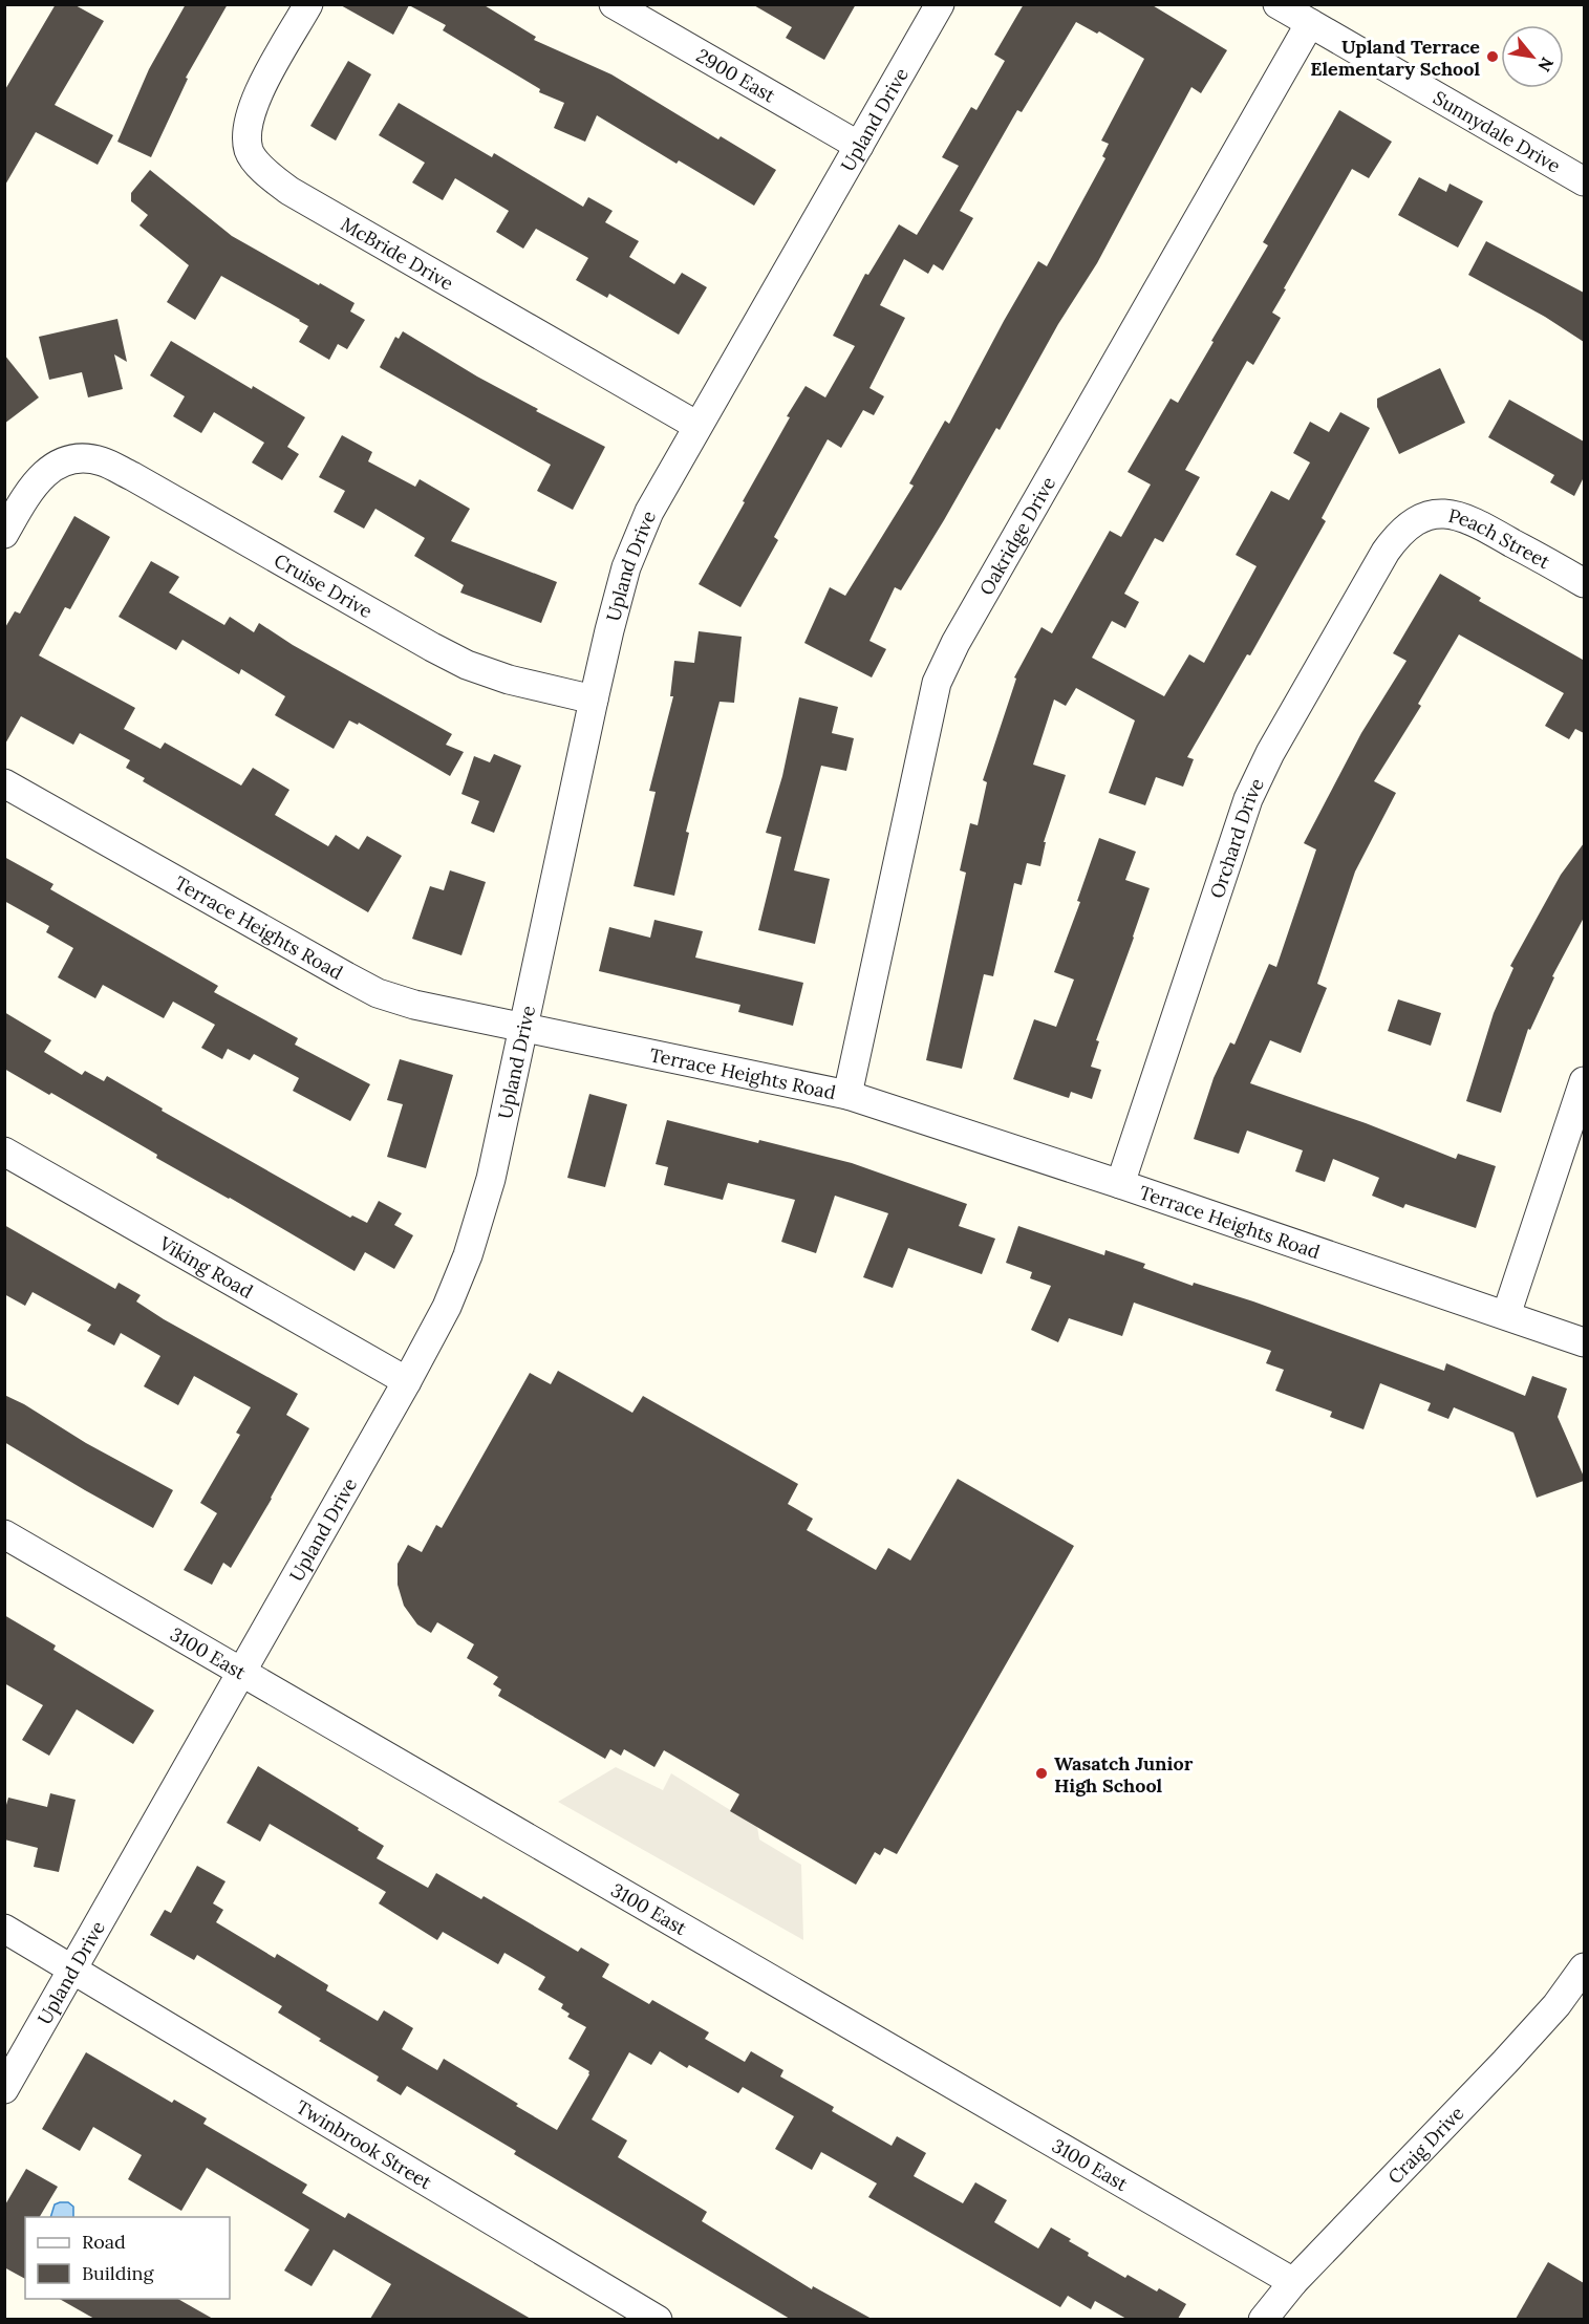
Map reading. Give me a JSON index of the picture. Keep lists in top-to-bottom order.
{
  "streets": {
    "street": [
      "2900 East",
      "Upland Drive",
      "Sunnydale Drive",
      "McBride Drive",
      "Oakridge Drive",
      "Peach Street",
      "Cruise Drive",
      "Orchard Drive",
      "Terrace Heights Road",
      "Viking Road",
      "3100 East",
      "Twinbrook Street",
      "Craig Drive"
    ]
  },
  "crossings": [
    ["2900 East", "Upland Drive"],
    ["Upland Drive", "McBride Drive"],
    ["Upland Drive", "Cruise Drive"],
    ["Upland Drive", "Terrace Heights Road"],
    ["Upland Drive", "Viking Road"],
    ["Upland Drive", "3100 East"],
    ["Upland Drive", "Twinbrook Street"],
    ["Sunnydale Drive", "Oakridge Drive"],
    ["Oakridge Drive", "Terrace Heights Road"],
    ["Peach Street", "Orchard Drive"],
    ["Orchard Drive", "Terrace Heights Road"],
    ["3100 East", "Craig Drive"]
  ],
  "places": ["Upland Terrace Elementary School", "Wasatch Junior High School"],
  "legend": ["Road", "Building"],
  "north": "bottom right"
}
